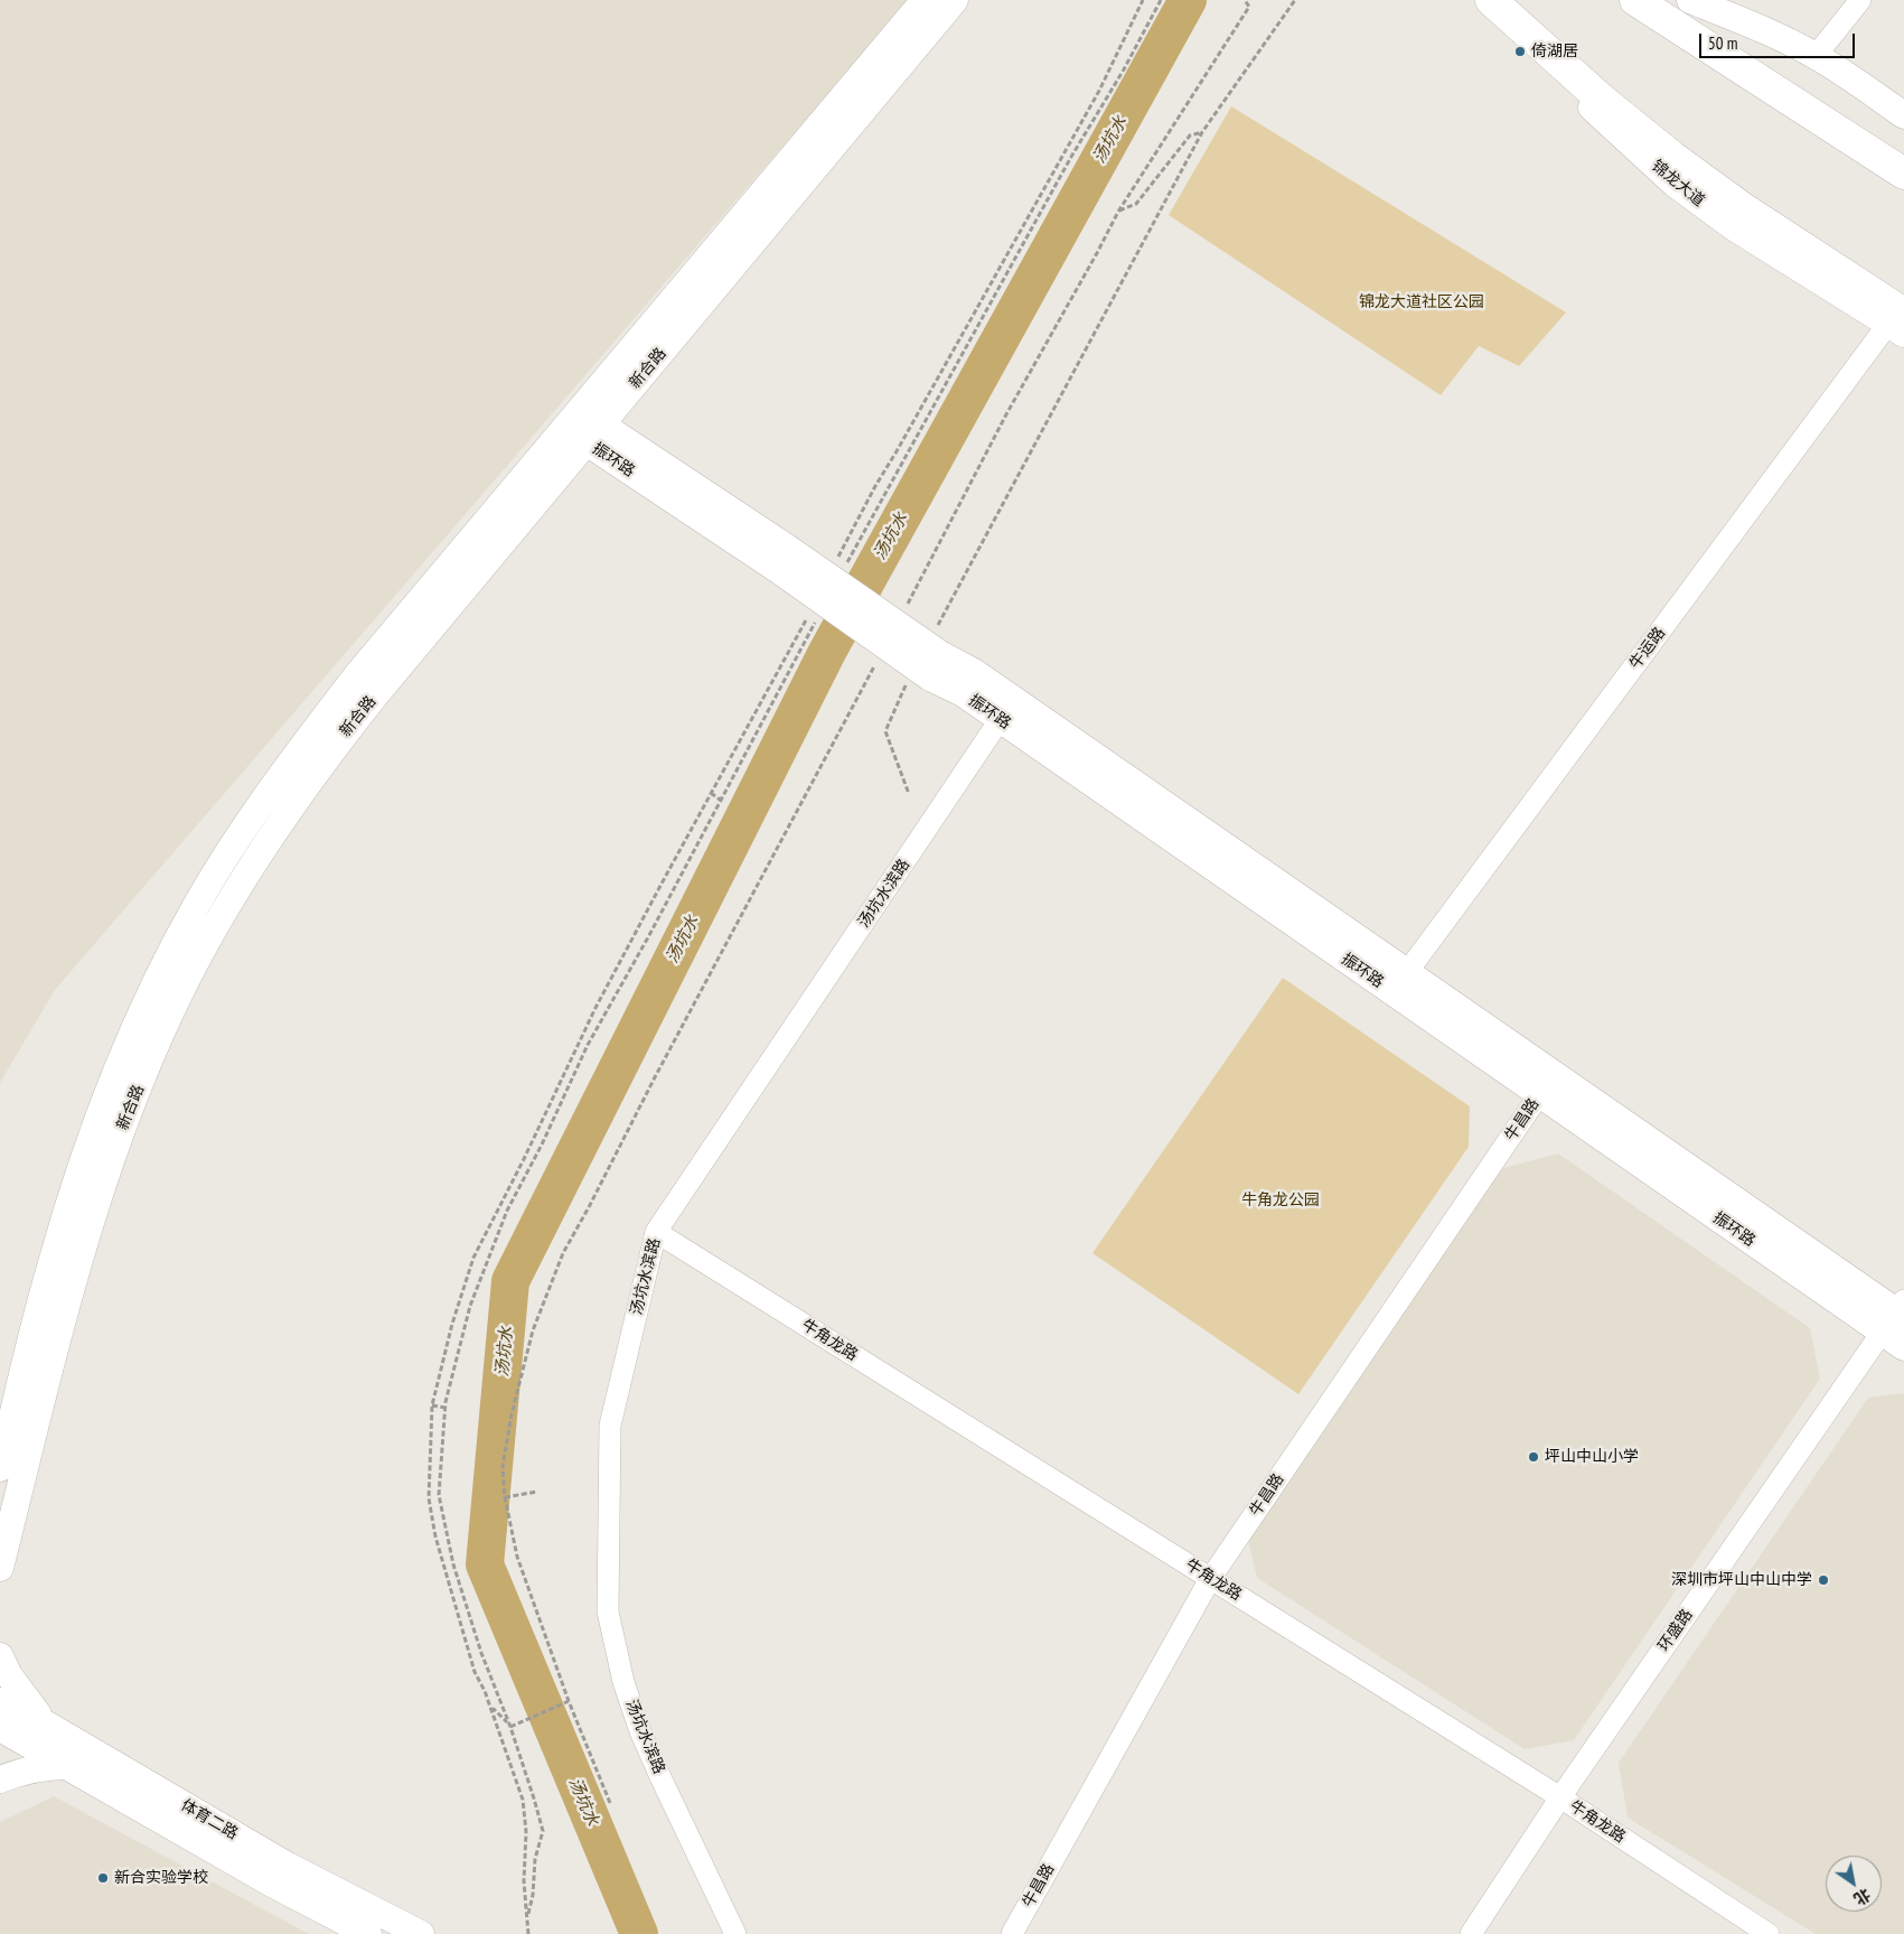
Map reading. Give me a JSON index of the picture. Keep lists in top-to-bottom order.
{
  "streets": {
    "street": [
      "锦龙大道",
      "新合路",
      "振环路",
      "牛运路",
      "汤坑水滨路",
      "牛昌路",
      "牛角龙路",
      "环盛路",
      "体育二路"
    ]
  },
  "crossings": [
    ["锦龙大道", "牛运路"],
    ["新合路", "振环路"],
    ["振环路", "牛运路"],
    ["振环路", "汤坑水滨路"],
    ["振环路", "牛昌路"],
    ["振环路", "环盛路"],
    ["汤坑水滨路", "牛角龙路"],
    ["牛昌路", "牛角龙路"],
    ["牛角龙路", "环盛路"]
  ],
  "water": ["汤坑水"],
  "parks": ["锦龙大道社区公园", "牛角龙公园"],
  "places": [
    "倚湖居",
    "坪山中山小学",
    "深圳市坪山中山中学",
    "新合实验学校"
  ],
  "scale_bar": "50 m",
  "north": "bottom right"
}
